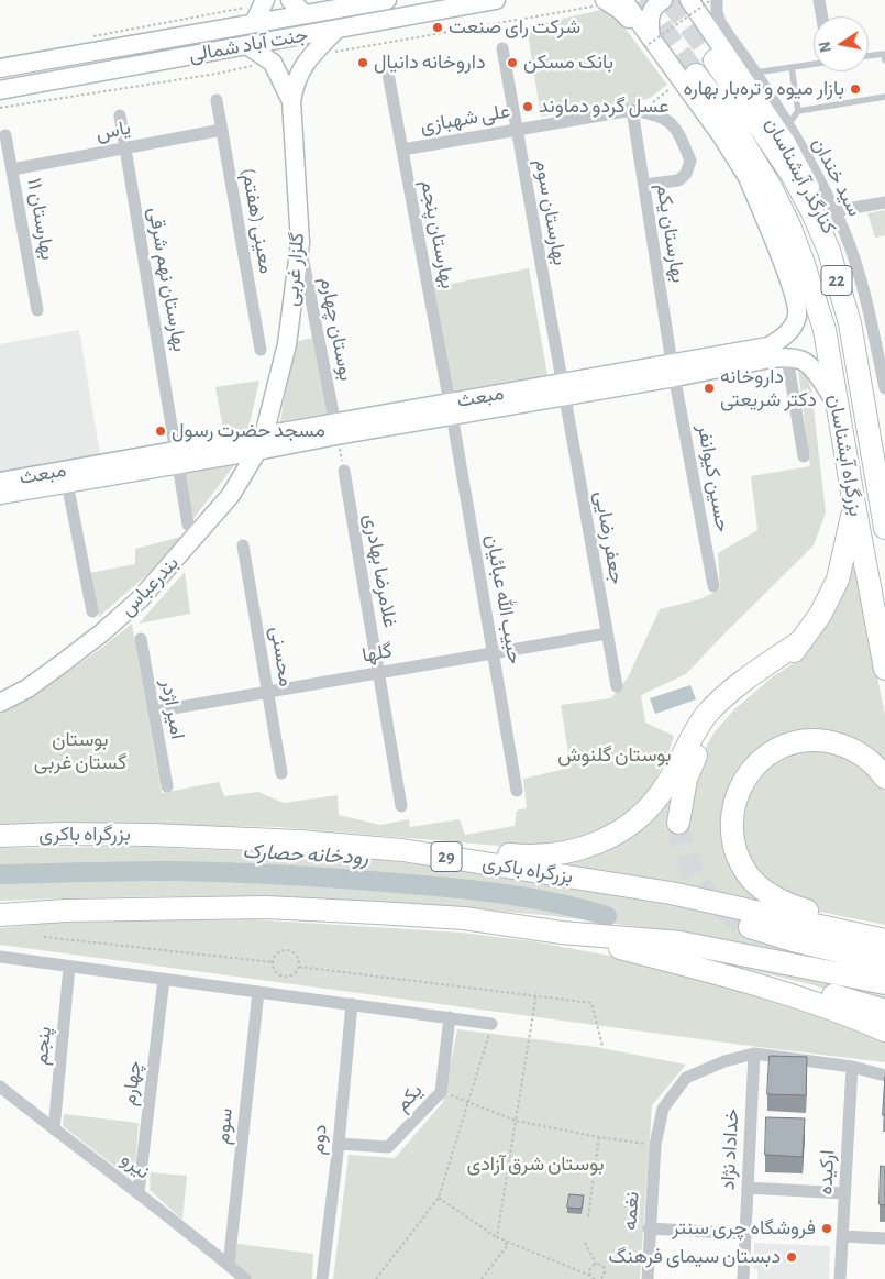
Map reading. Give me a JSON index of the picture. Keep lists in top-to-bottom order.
{
  "streets": {
    "highway": [
      "22",
      "بزرگراه آبشناسان",
      "بزرگراه باکری",
      "29"
    ],
    "street": [
      "جنت آباد شمالی",
      "علی شهبازی",
      "یاس",
      "کنارگذر آبشناسان",
      "سید خندان",
      "بهارستان سوم",
      "بهارستان ۱۱",
      "معینی (هفتم)",
      "بهارستان یکم",
      "بهارستان پنجم",
      "گلزار غربی",
      "بهارستان نهم شرقی",
      "بوستان چهارم",
      "مبعث",
      "حسین کیوانفر",
      "جعفر رضایی",
      "غلامرضا بهادری",
      "بندرعباس",
      "حبیب الله عبائیان",
      "گلها",
      "محسنی",
      "امیر اژدر",
      "پنجم",
      "چهارم",
      "یکم",
      "سوم",
      "دوم",
      "خداداد نژاد",
      "نیرو",
      "ارکیده",
      "نغمه"
    ]
  },
  "crossings": [
    ["جنت آباد شمالی", "گلزار غربی"],
    ["علی شهبازی", "بهارستان سوم"],
    ["علی شهبازی", "بهارستان یکم"],
    ["علی شهبازی", "بهارستان پنجم"],
    ["یاس", "بهارستان ۱۱"],
    ["یاس", "معینی (هفتم)"],
    ["یاس", "بهارستان نهم شرقی"],
    ["کنارگذر آبشناسان", "بزرگراه آبشناسان"],
    ["بهارستان سوم", "مبعث"],
    ["بهارستان سوم", "جعفر رضایی"],
    ["بهارستان یکم", "مبعث"],
    ["بهارستان یکم", "حسین کیوانفر"],
    ["بهارستان پنجم", "مبعث"],
    ["بهارستان پنجم", "حبیب الله عبائیان"],
    ["گلزار غربی", "بوستان چهارم"],
    ["گلزار غربی", "مبعث"],
    ["گلزار غربی", "بندرعباس"],
    ["بهارستان نهم شرقی", "مبعث"],
    ["بوستان چهارم", "مبعث"],
    ["مبعث", "حسین کیوانفر"],
    ["مبعث", "جعفر رضایی"],
    ["مبعث", "بندرعباس"],
    ["مبعث", "حبیب الله عبائیان"],
    ["جعفر رضایی", "گلها"],
    ["غلامرضا بهادری", "گلها"],
    ["حبیب الله عبائیان", "گلها"],
    ["گلها", "محسنی"],
    ["گلها", "امیر اژدر"],
    ["پنجم", "نیرو"],
    ["چهارم", "نیرو"],
    ["یکم", "دوم"],
    ["سوم", "نیرو"],
    ["خداداد نژاد", "نغمه"]
  ],
  "water": ["رودخانه حصارک"],
  "parks": ["بوستان گستان غربی", "بوستان گلنوش", "بوستان شرق آزادی"],
  "places": [
    "شرکت رای صنعت",
    "داروخانه دانیال",
    "بانک مسکن",
    "بازار میوه و تره‌بار بهاره",
    "عسل گردو دماوند",
    "داروخانه دکتر شریعتی",
    "مسجد حضرت رسول",
    "فروشگاه چری سنتر",
    "دبستان سیمای فرهنگ"
  ],
  "north": "left"
}
